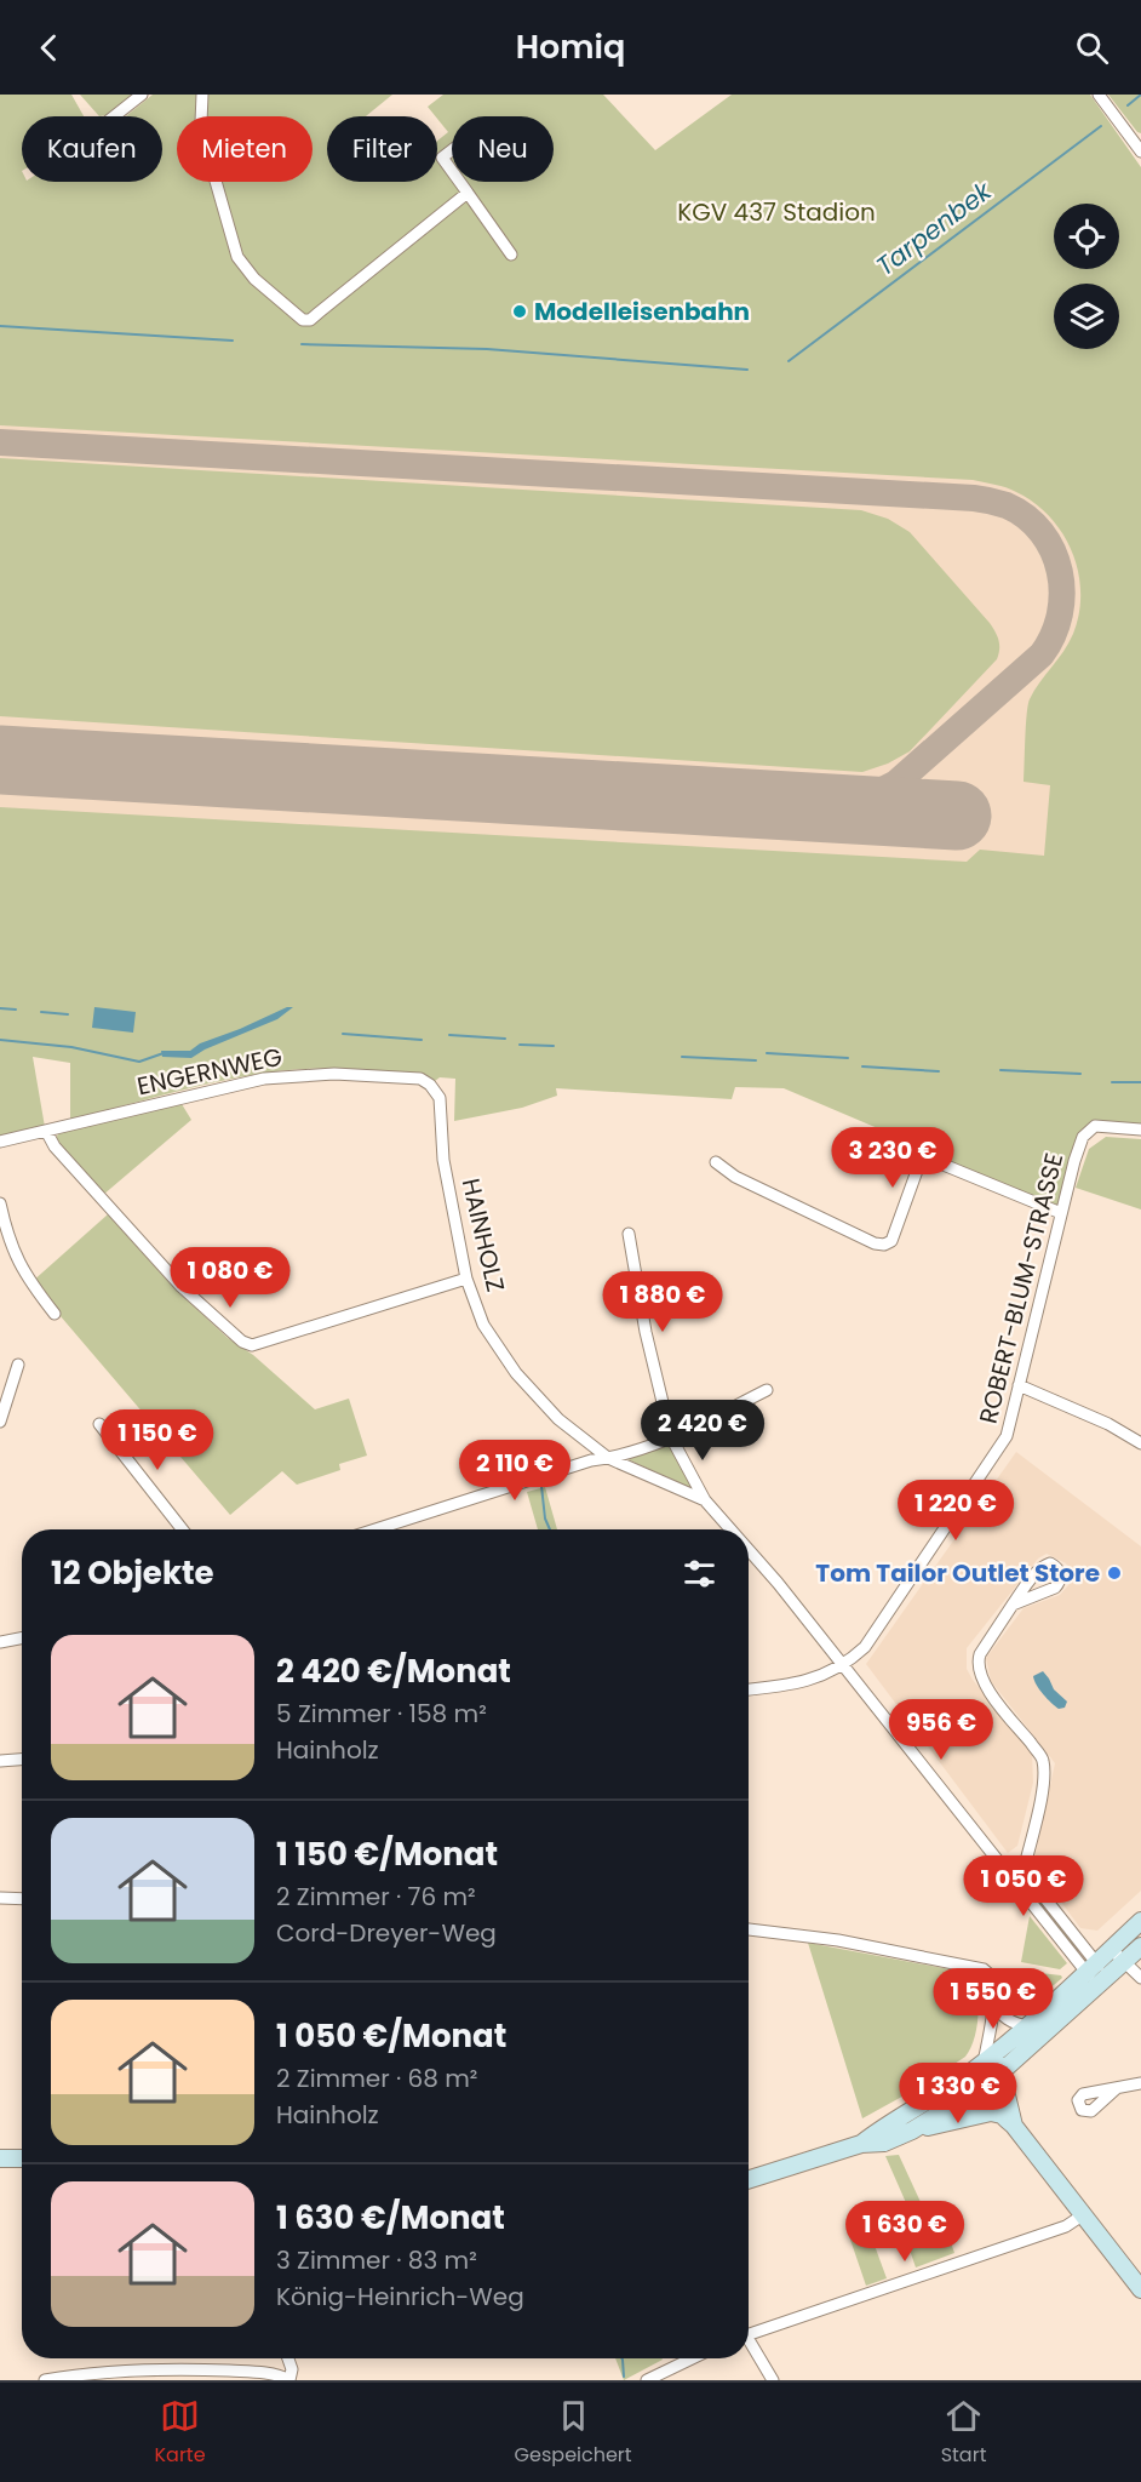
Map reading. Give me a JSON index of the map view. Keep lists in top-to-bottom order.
{
  "streets": {
    "street": ["ENGERNWEG", "HAINHOLZ", "ROBERT-BLUM-STRASSE"]
  },
  "crossings": [
    ["ENGERNWEG", "HAINHOLZ"],
    ["HAINHOLZ", "ROBERT-BLUM-STRASSE"]
  ],
  "water": ["Tarpenbek"],
  "parks": ["KGV 437 Stadion"],
  "places": ["Modelleisenbahn", "Tom Tailor Outlet Store"],
  "page": {
    "header": "Homiq",
    "chip": [
      "Kaufen",
      "Mieten",
      "Filter",
      "Neu"
    ],
    "price": [
      "3 230 €",
      "1 080 €",
      "1 880 €",
      "2 420 €",
      "1 150 €",
      "2 110 €",
      "1 220 €",
      "956 €",
      "1 050 €",
      "1 550 €",
      "1 330 €",
      "1 630 €"
    ],
    "heading": "12 Objekte",
    "list": [
      {
        "name": "2 420 €/Monat",
        "note": "5 Zimmer · 158 m² · Hainholz"
      },
      {
        "name": "1 150 €/Monat",
        "note": "2 Zimmer · 76 m² · Cord-Dreyer-Weg"
      },
      {
        "name": "1 050 €/Monat",
        "note": "2 Zimmer · 68 m² · Hainholz"
      },
      {
        "name": "1 630 €/Monat",
        "note": "3 Zimmer · 83 m² · König-Heinrich-Weg"
      }
    ],
    "tabs": ["Karte", "Gespeichert", "Start"]
  }
}
